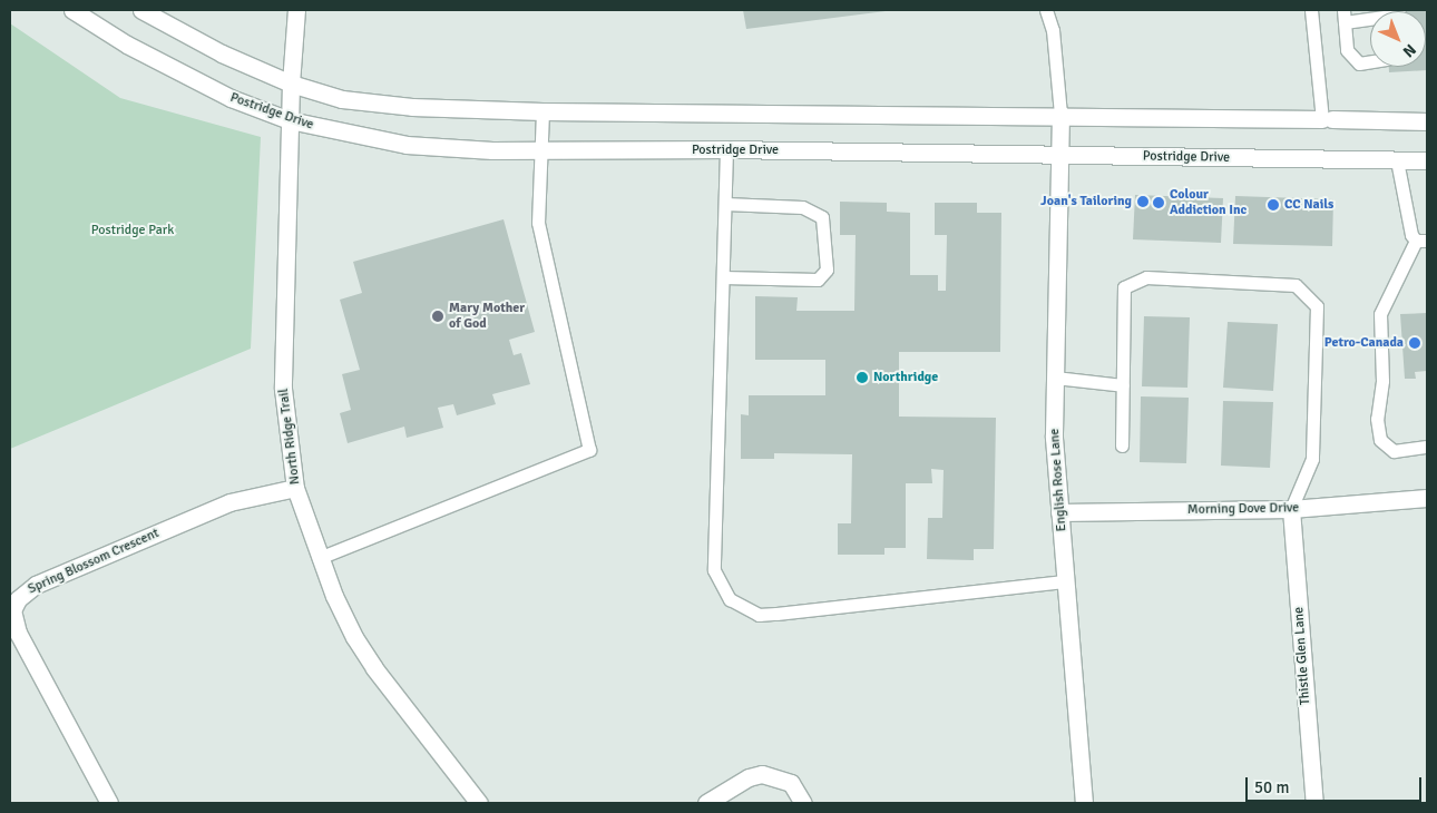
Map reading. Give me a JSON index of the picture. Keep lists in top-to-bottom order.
{
  "streets": {
    "street": [
      "Postridge Drive",
      "North Ridge Trail",
      "English Rose Lane",
      "Morning Dove Drive",
      "Spring Blossom Crescent",
      "Thistle Glen Lane"
    ]
  },
  "crossings": [
    ["Postridge Drive", "North Ridge Trail"],
    ["Postridge Drive", "English Rose Lane"],
    ["North Ridge Trail", "Spring Blossom Crescent"],
    ["English Rose Lane", "Morning Dove Drive"],
    ["Morning Dove Drive", "Thistle Glen Lane"]
  ],
  "parks": ["Postridge Park"],
  "places": [
    "Joan's Tailoring",
    "Colour Addiction Inc",
    "CC Nails",
    "Mary Mother of God",
    "Petro-Canada",
    "Northridge"
  ],
  "scale_bar": "50 m",
  "north": "bottom right"
}
